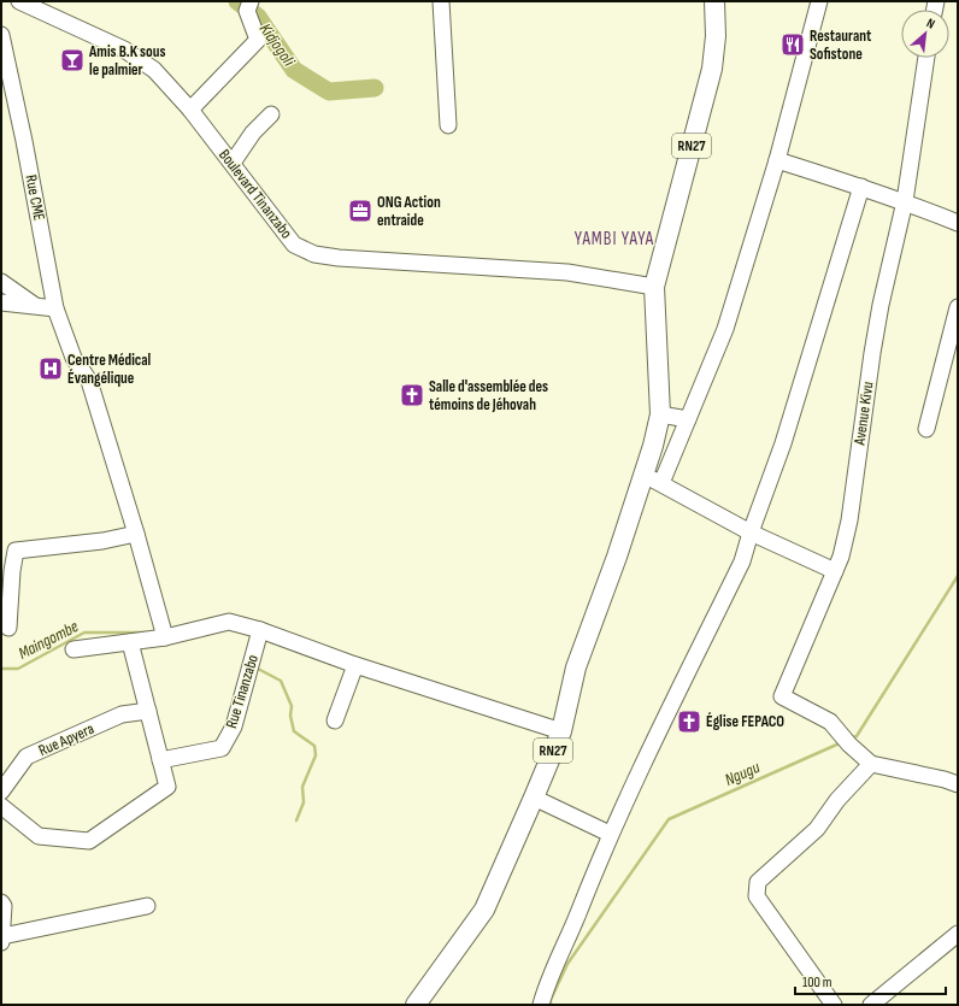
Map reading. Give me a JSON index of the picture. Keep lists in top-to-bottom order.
{
  "streets": {
    "main road": ["RN27"],
    "street": [
      "Boulevard Tinanzabo",
      "Rue CME",
      "Avenue Kivu",
      "Rue Tinanzabo",
      "Rue Apyera"
    ]
  },
  "crossings": [
    ["RN27", "Boulevard Tinanzabo"]
  ],
  "districts": ["YAMBI YAYA"],
  "water": ["Kidjogoli", "Maingombe", "Ngugu"],
  "places": {
    "restaurant": ["Restaurant Sofistone"],
    "bar": ["Amis B.K sous le palmier"],
    "office": ["ONG Action entraide"],
    "hospital": ["Centre Médical Évangélique"],
    "church": ["Salle d'assemblée des témoins de Jéhovah", "Église FEPACO"]
  },
  "scale_bar": "100 m",
  "north": "top right"
}
